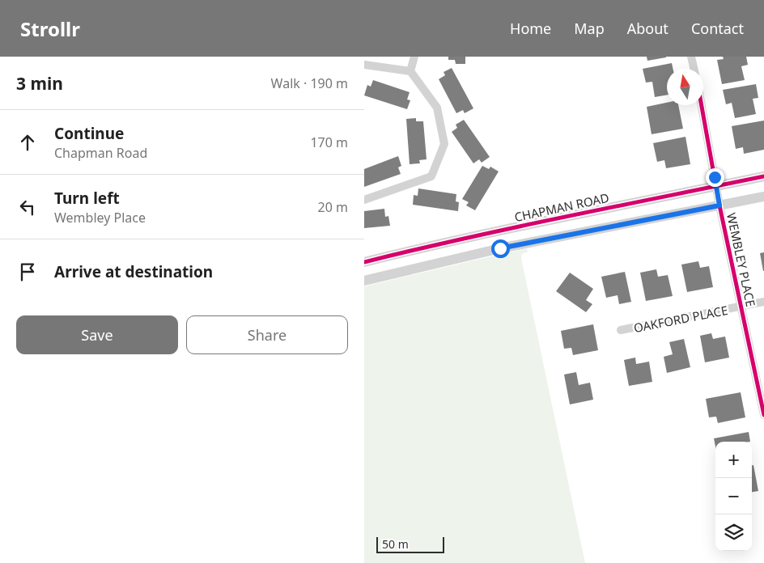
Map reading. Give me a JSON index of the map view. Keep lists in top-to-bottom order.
{
  "streets": {
    "street": ["CHAPMAN ROAD", "WEMBLEY PLACE", "OAKFORD PLACE"]
  },
  "crossings": [
    ["CHAPMAN ROAD", "WEMBLEY PLACE"],
    ["WEMBLEY PLACE", "OAKFORD PLACE"]
  ],
  "scale_bar": "50 m",
  "north": "top",
  "page": {
    "header": "Strollr",
    "nav": [
      "Home",
      "Map",
      "About",
      "Contact"
    ],
    "heading": ["3 min", "Walk · 190 m"],
    "list": [
      ["Continue", "Chapman Road", "170 m"],
      ["Turn left", "Wembley Place", "20 m"],
      "Arrive at destination"
    ],
    "buttons": ["Save", "Share"],
    "map_buttons": ["+", "−"],
    "scale": "50 m"
  }
}
